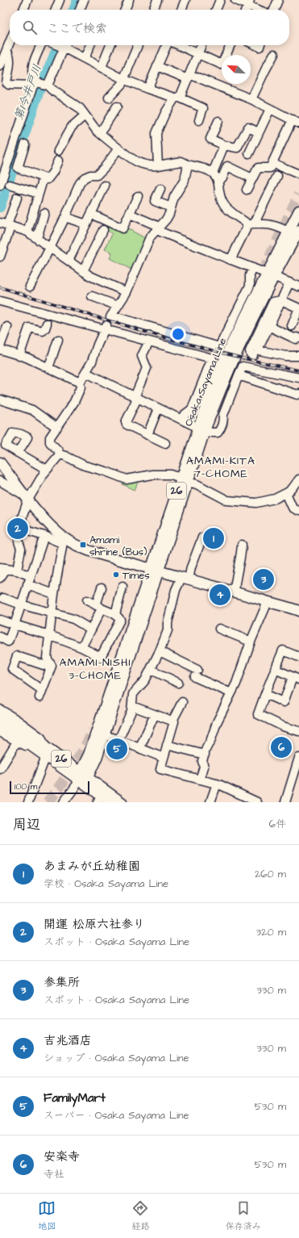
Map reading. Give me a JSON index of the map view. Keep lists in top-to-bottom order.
{
  "streets": {
    "main road": ["Osaka Sayama Line", "26"]
  },
  "crossings": [
    ["Osaka Sayama Line", "26"]
  ],
  "districts": ["AMAMI-KITA 7-CHOME", "AMAMI-NISHI 3-CHOME"],
  "water": ["第1今井戸川"],
  "places": {
    "transit": ["Amami shrine (Bus)"],
    "other": ["Times"]
  },
  "scale_bar": "100 m",
  "north": "top left",
  "page": {
    "search": "ここで検索",
    "pins": [
      "2",
      "1",
      "3",
      "4",
      "6",
      "5"
    ],
    "scale": "100 m",
    "heading": ["周辺", "6件"],
    "list": [
      {
        "mark": "1",
        "name": "あまみが丘幼稚園",
        "note": "学校 · Osaka Sayama Line",
        "value": "260 m"
      },
      {
        "mark": "2",
        "name": "開運 松原六社参り",
        "note": "スポット · Osaka Sayama Line",
        "value": "320 m"
      },
      {
        "mark": "3",
        "name": "参集所",
        "note": "スポット · Osaka Sayama Line",
        "value": "330 m"
      },
      {
        "mark": "4",
        "name": "吉兆酒店",
        "note": "ショップ · Osaka Sayama Line",
        "value": "330 m"
      },
      {
        "mark": "5",
        "name": "FamilyMart",
        "note": "スーパー · Osaka Sayama Line",
        "value": "530 m"
      },
      {
        "mark": "6",
        "name": "安楽寺",
        "note": "寺社",
        "value": "530 m"
      }
    ],
    "nav": ["地図", "経路", "保存済み"]
  }
}
